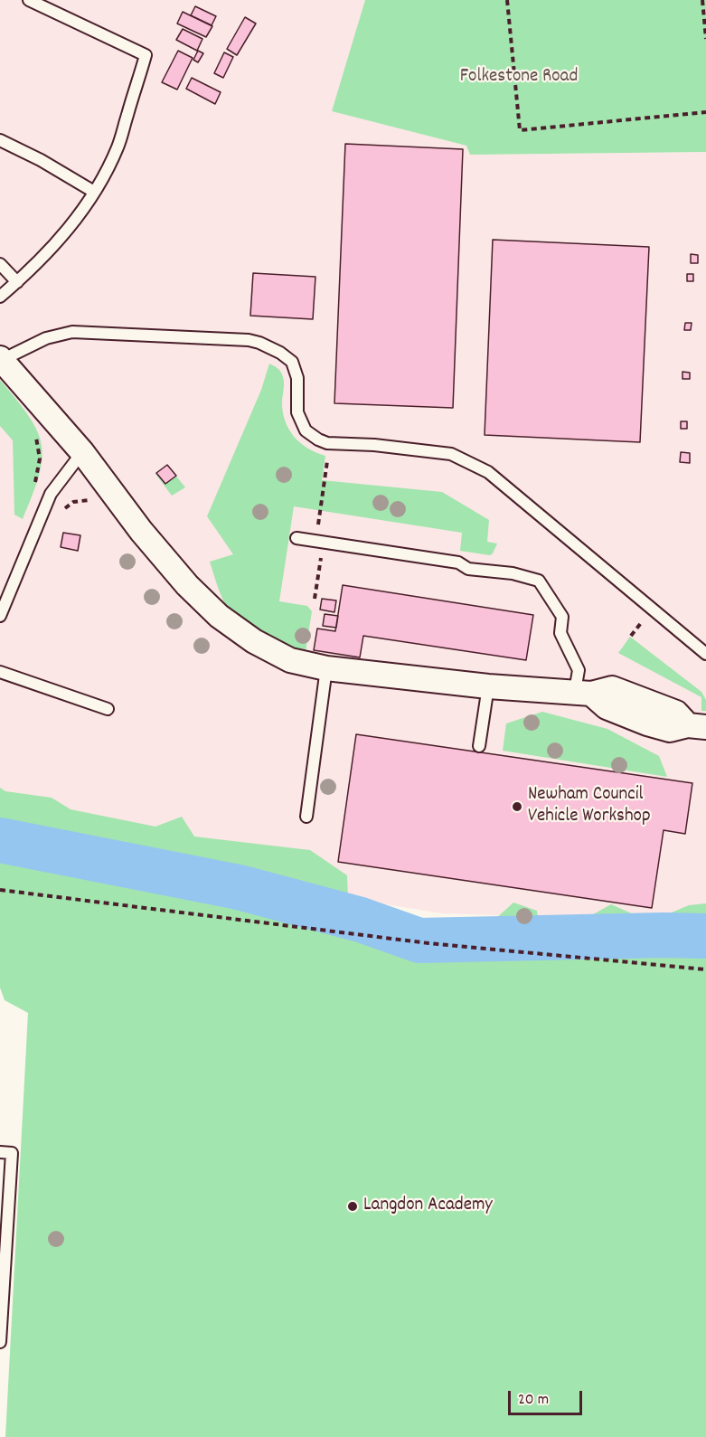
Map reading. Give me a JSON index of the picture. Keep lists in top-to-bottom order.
{
  "parks": ["Folkestone Road"],
  "places": ["Newham Council Vehicle Workshop", "Langdon Academy"],
  "scale_bar": "20 m"
}
